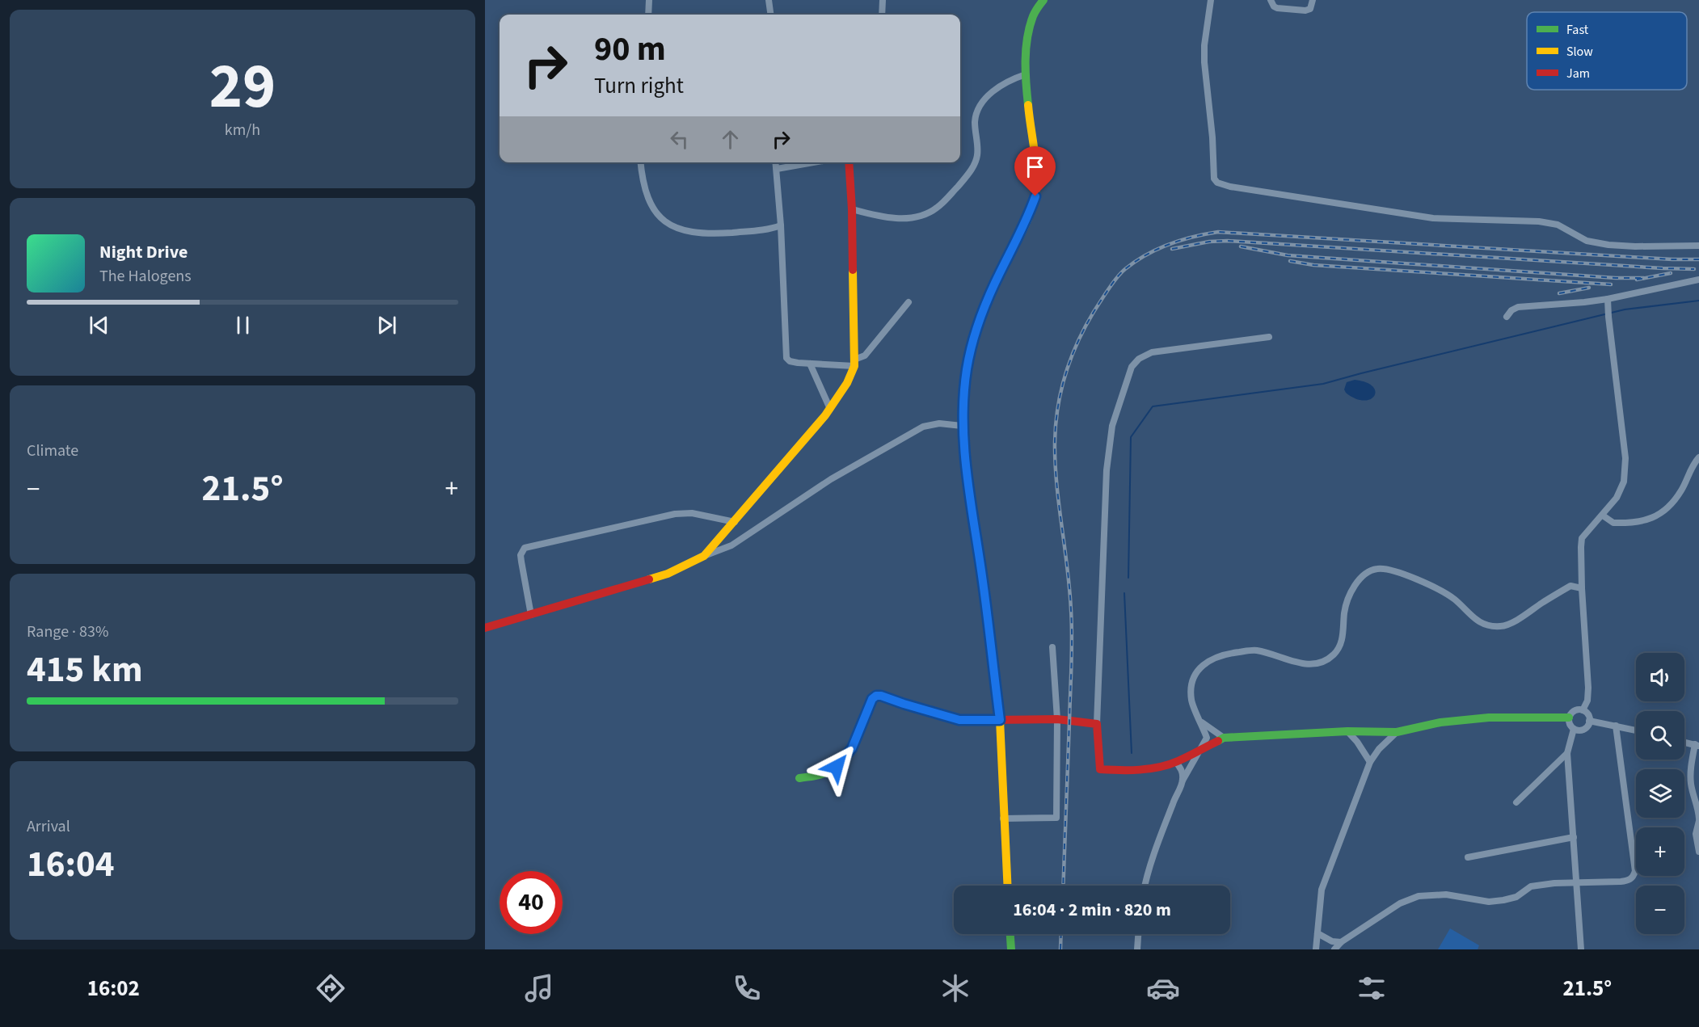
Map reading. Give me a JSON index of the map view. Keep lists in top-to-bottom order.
{
  "legend": ["Fast", "Slow", "Jam"],
  "page": {
    "tile": [
      ["29", "km/h"],
      "Climate",
      ["Range · 83%", "415 km"],
      ["Arrival", "16:04"]
    ],
    "turn": ["90 m", "Turn right"],
    "song": ["Night Drive", "The Halogens"],
    "heat": ["−", "21.5°", "+"],
    "map_buttons": ["+", "−"],
    "limit": "40",
    "trip": "16:04 · 2 min · 820 m",
    "tabs": ["16:02", "21.5°"]
  }
}
